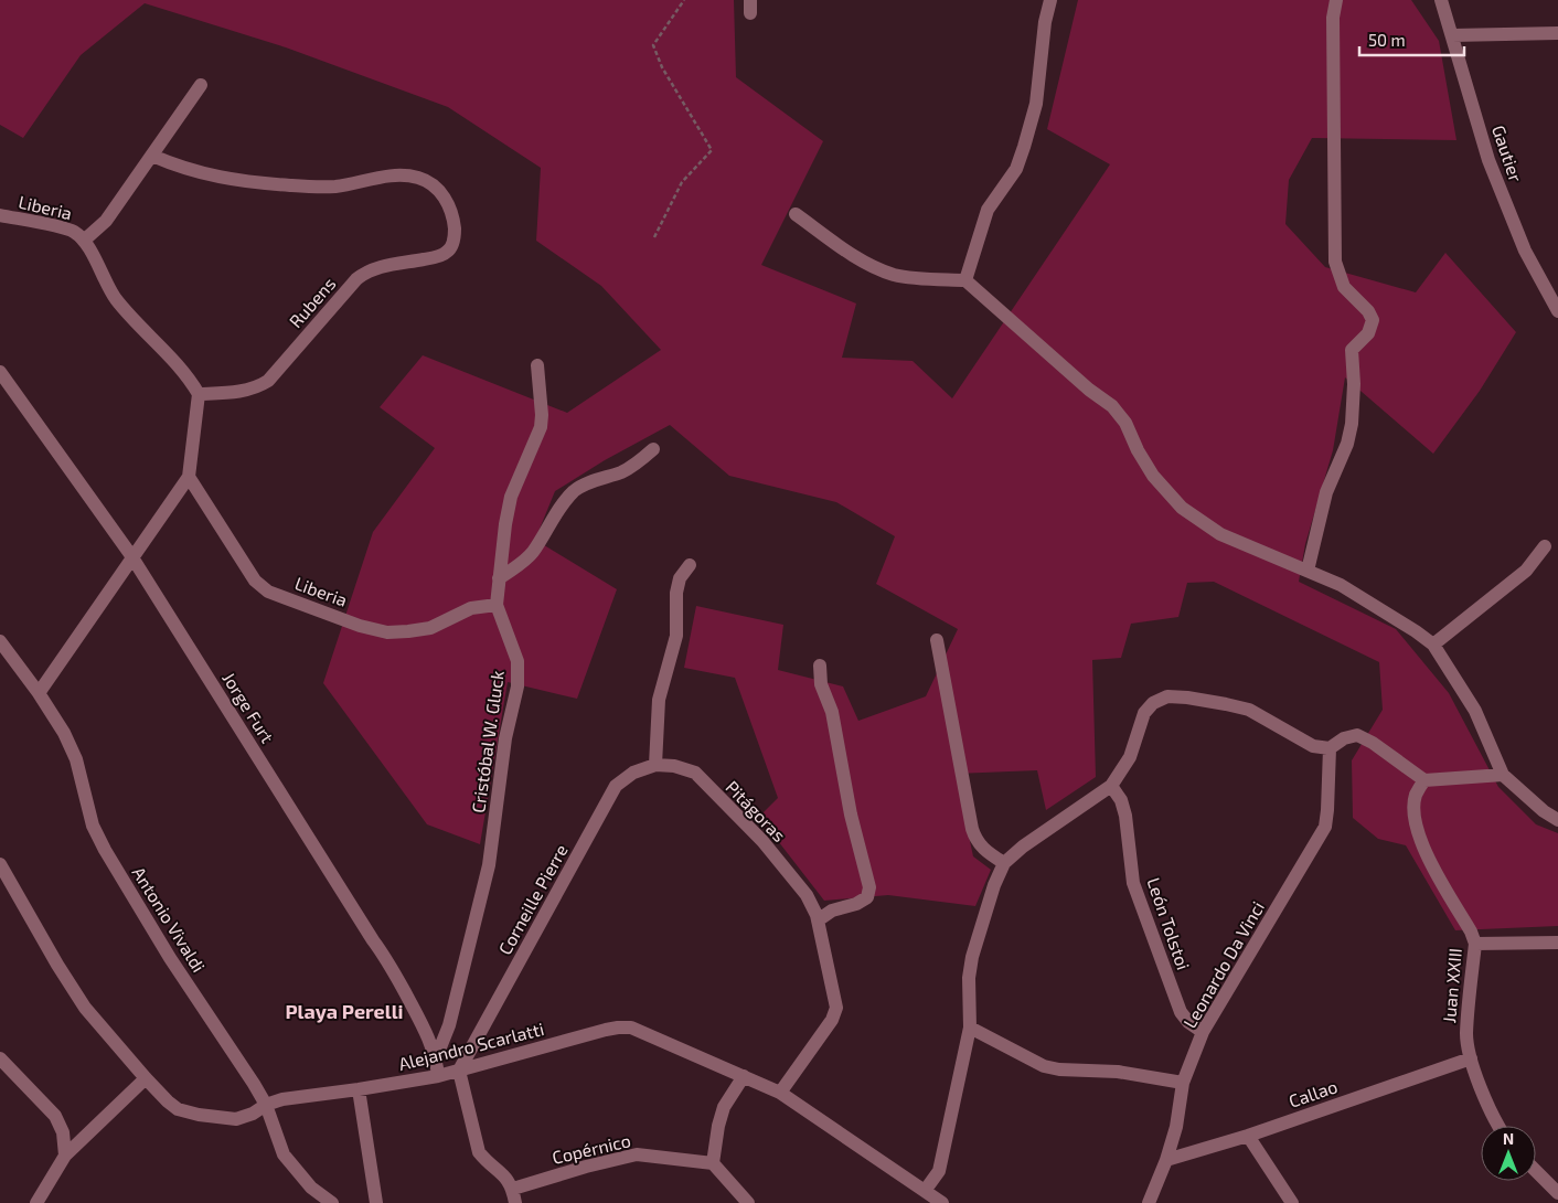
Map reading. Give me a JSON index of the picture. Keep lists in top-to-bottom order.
{
  "streets": {
    "street": [
      "Gautier",
      "Liberia",
      "Rubens",
      "Jorge Furt",
      "Cristóbal W. Gluck",
      "Pitágoras",
      "Corneille Pierre",
      "Antonio Vivaldi",
      "León Tolstoi",
      "Leonardo Da Vinci",
      "Juan XXIII",
      "Alejandro Scarlatti",
      "Callao",
      "Copérnico"
    ]
  },
  "crossings": [
    ["Liberia", "Rubens"],
    ["Liberia", "Cristóbal W. Gluck"],
    ["Jorge Furt", "Cristóbal W. Gluck"],
    ["Jorge Furt", "Alejandro Scarlatti"],
    ["Pitágoras", "Corneille Pierre"],
    ["Pitágoras", "Alejandro Scarlatti"],
    ["Corneille Pierre", "Alejandro Scarlatti"],
    ["Antonio Vivaldi", "Alejandro Scarlatti"],
    ["León Tolstoi", "Leonardo Da Vinci"],
    ["Leonardo Da Vinci", "Callao"],
    ["Juan XXIII", "Callao"]
  ],
  "districts": ["Playa Perelli"],
  "scale_bar": "50 m",
  "north": "top"
}
